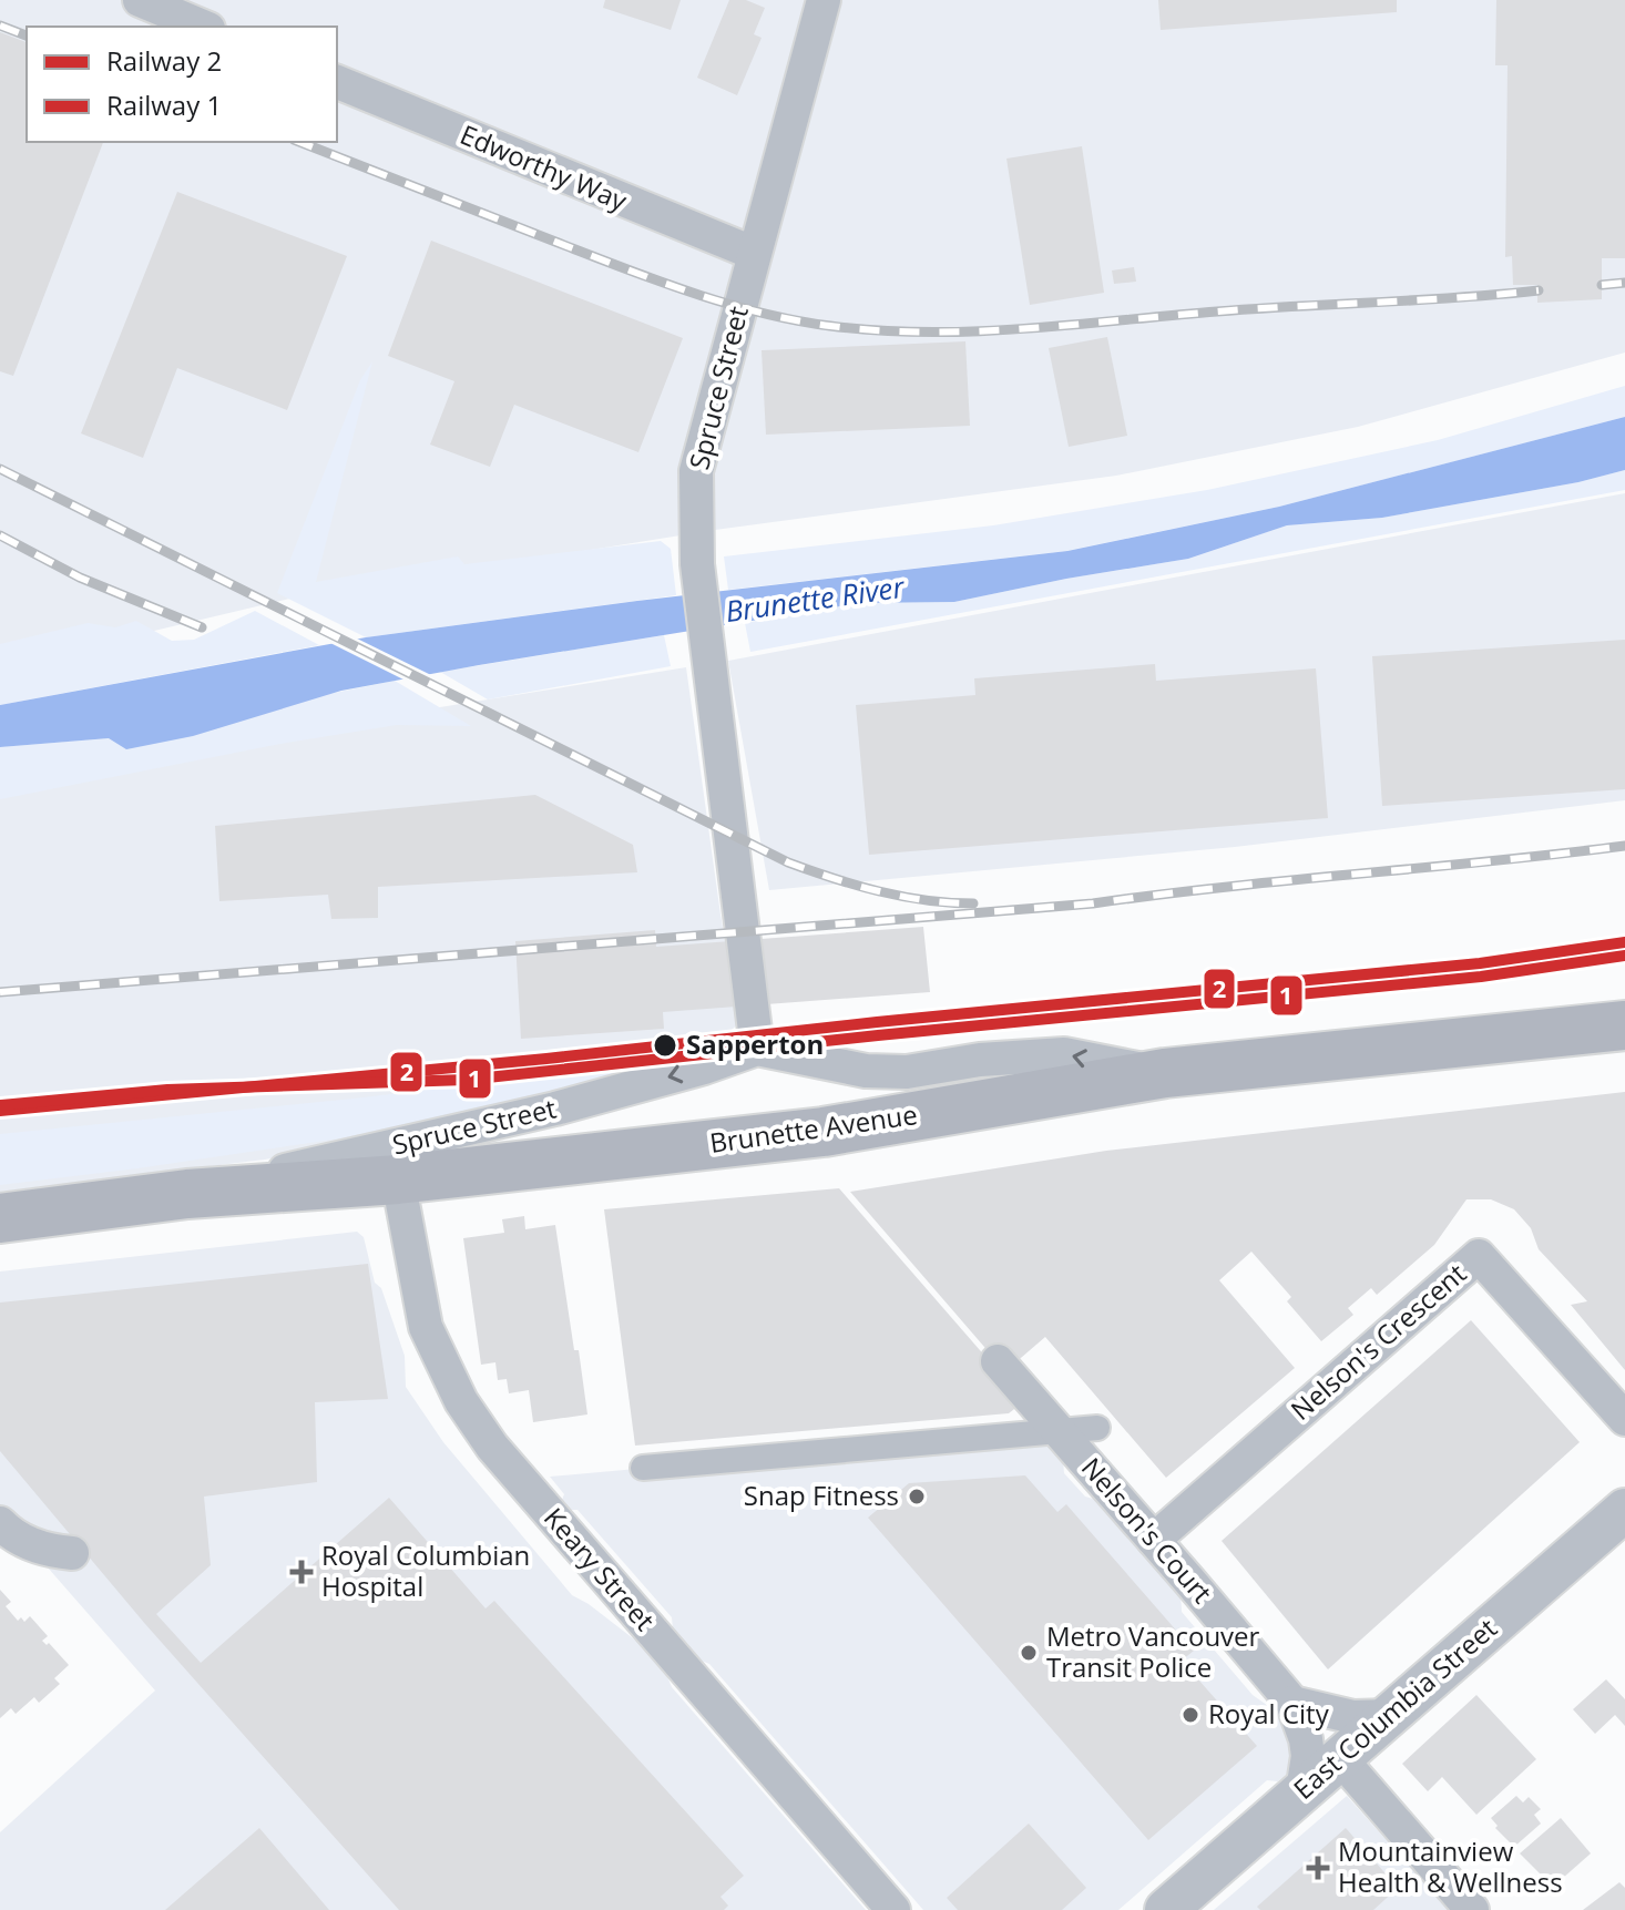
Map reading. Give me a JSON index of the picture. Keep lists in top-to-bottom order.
{
  "streets": {
    "main road": ["Brunette Avenue"],
    "street": [
      "Edworthy Way",
      "Spruce Street",
      "Nelson's Crescent",
      "Nelson's Court",
      "Keary Street",
      "East Columbia Street"
    ]
  },
  "crossings": [
    ["Edworthy Way", "Spruce Street"],
    ["Spruce Street", "Brunette Avenue"],
    ["Brunette Avenue", "Keary Street"],
    ["Nelson's Crescent", "Nelson's Court"],
    ["Nelson's Court", "East Columbia Street"]
  ],
  "one_way": ["Spruce Street"],
  "water": ["Brunette River"],
  "places": {
    "other": [
      "Sapperton",
      "Snap Fitness",
      "Metro Vancouver Transit Police",
      "Royal City"
    ],
    "health": ["Royal Columbian Hospital", "Mountainview Health & Wellness"]
  },
  "lines": ["rail line 2", "rail line 1"],
  "legend": ["Railway 2", "Railway 1"]
}
